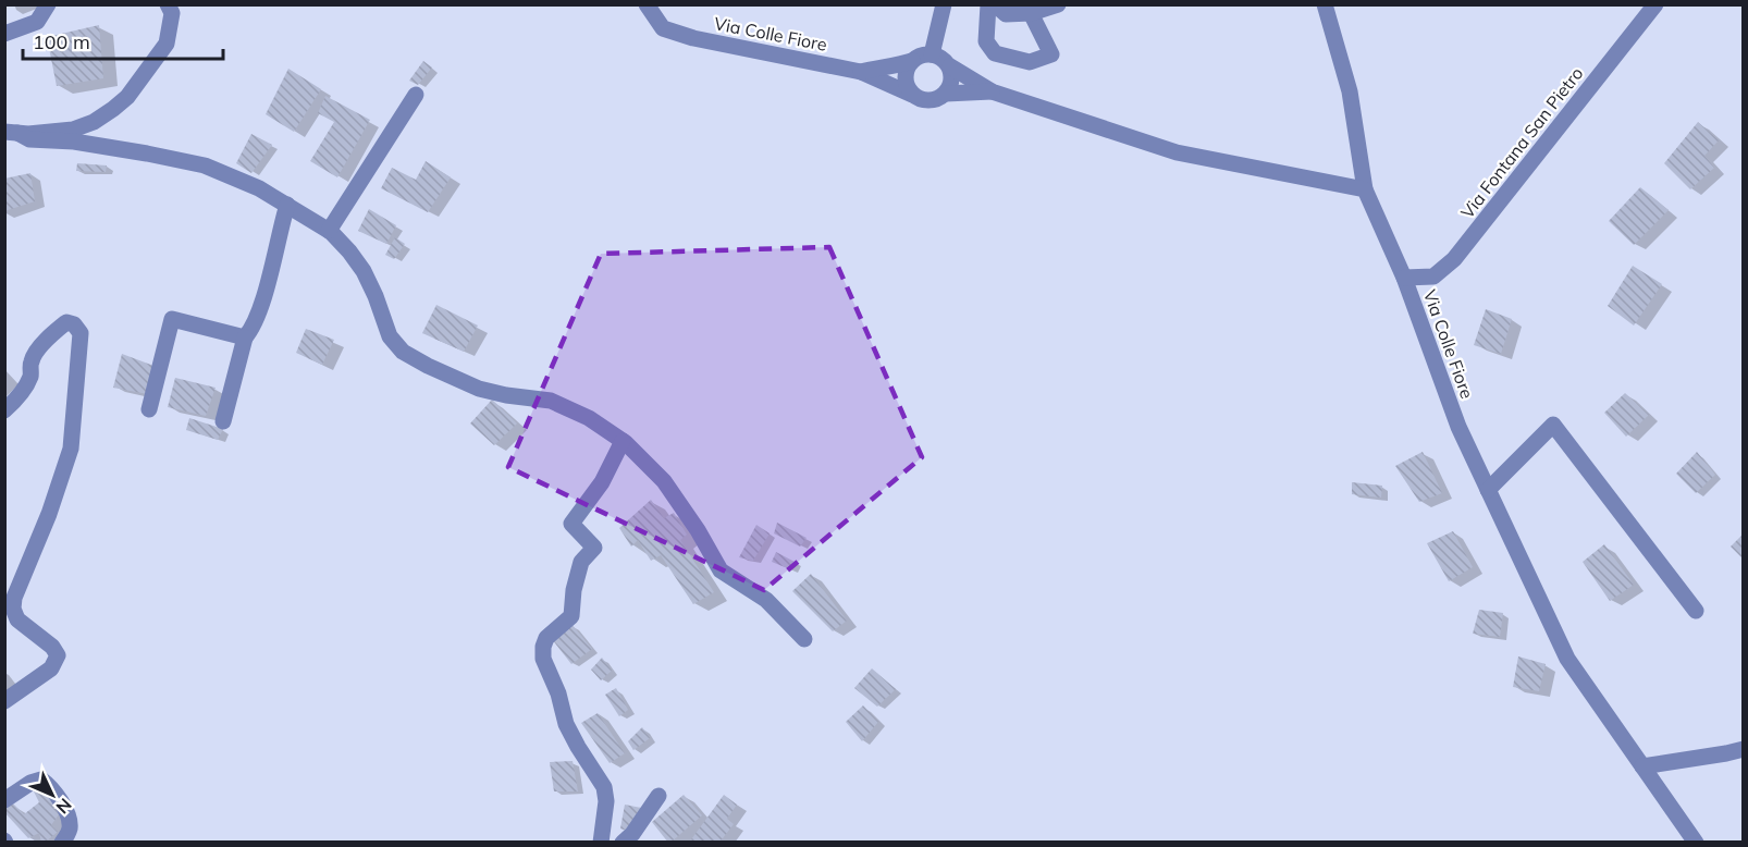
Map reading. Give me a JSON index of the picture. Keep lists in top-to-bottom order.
{
  "streets": {
    "street": ["Via Colle Fiore", "Via Fontana San Pietro"]
  },
  "crossings": [
    ["Via Colle Fiore", "Via Fontana San Pietro"]
  ],
  "scale_bar": "100 m",
  "north": "bottom right"
}
